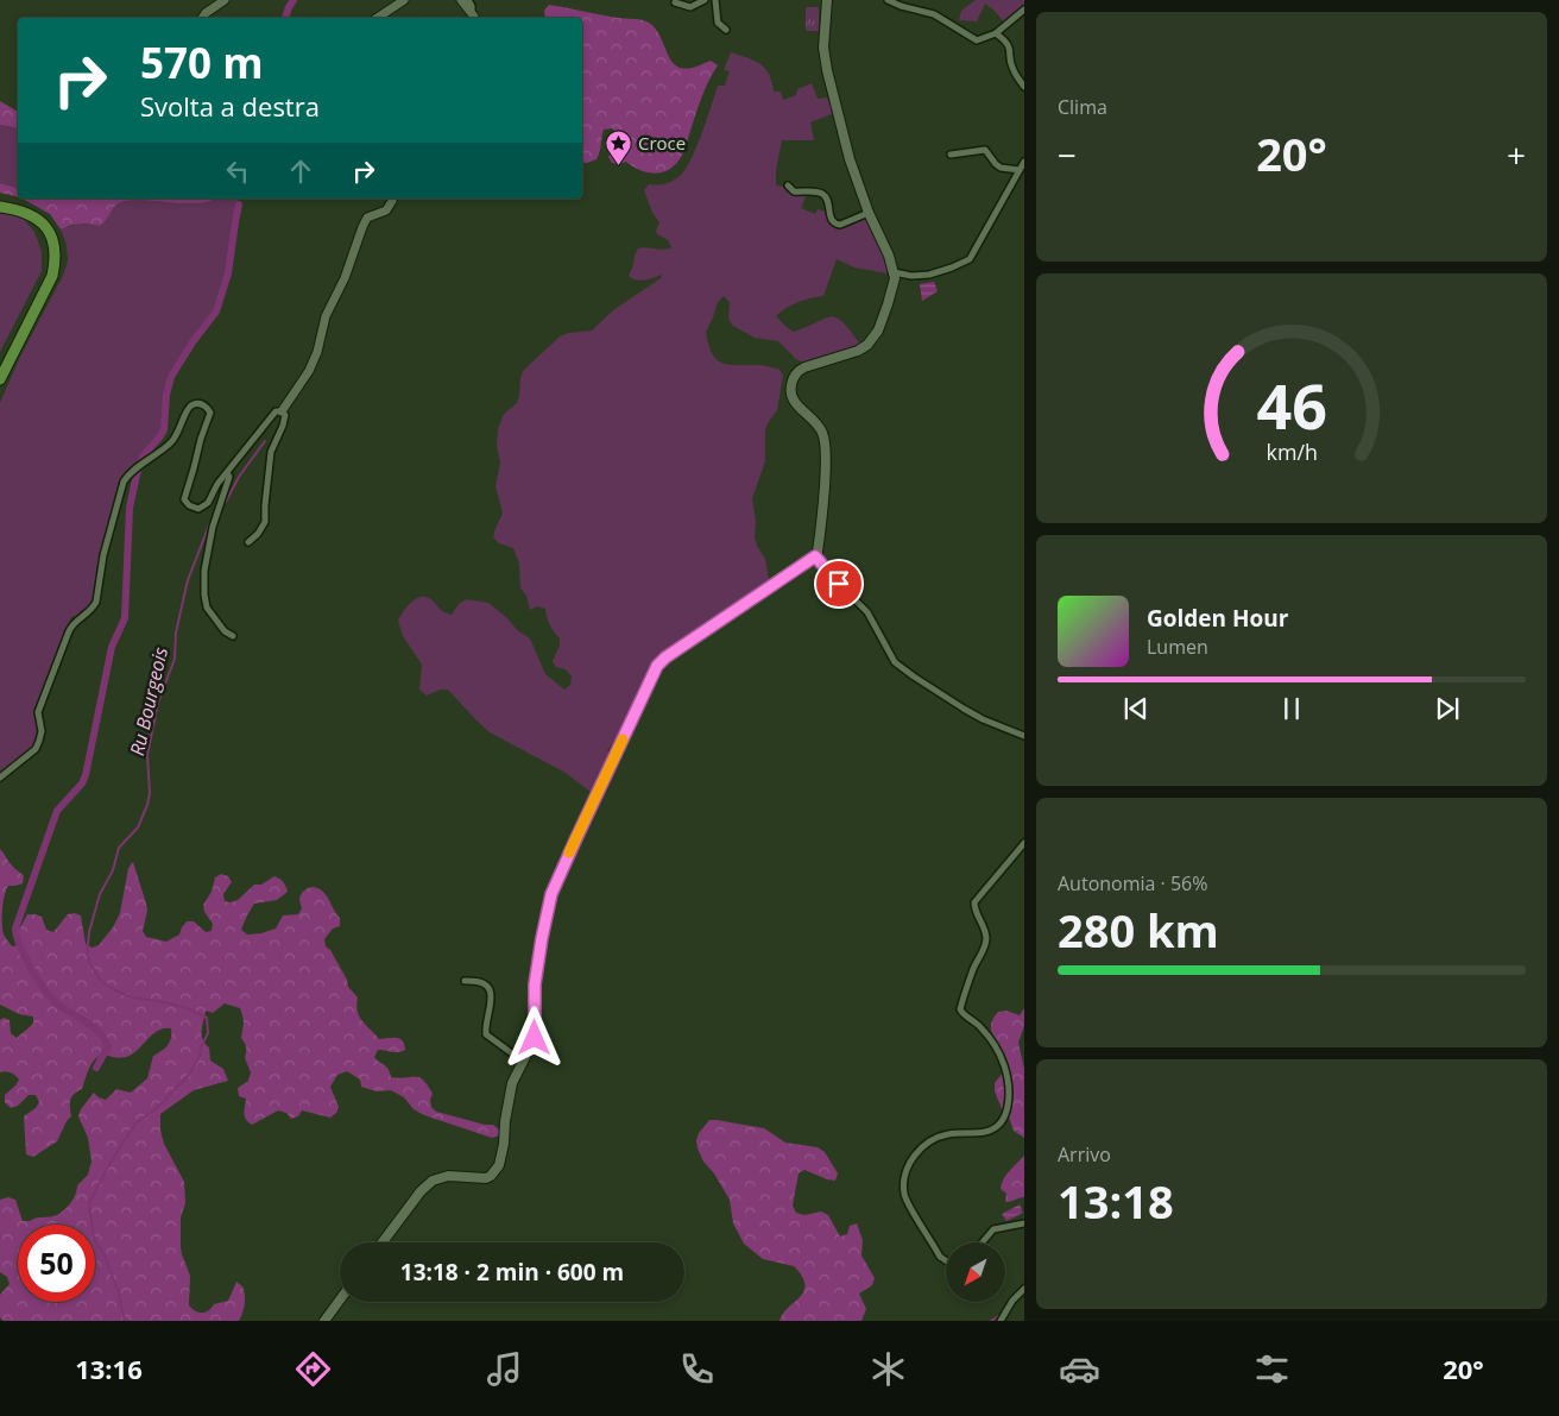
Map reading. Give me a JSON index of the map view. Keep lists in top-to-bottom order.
{
  "water": ["Ru Bourgeois"],
  "places": {
    "place": ["Croce"]
  },
  "north": "bottom left",
  "page": {
    "tile": [
      "Clima",
      ["Autonomia · 56%", "280 km"],
      ["Arrivo", "13:18"]
    ],
    "turn": ["570 m", "Svolta a destra"],
    "heat": ["−", "20°", "+"],
    "song": ["Golden Hour", "Lumen"],
    "limit": "50",
    "trip": "13:18 · 2 min · 600 m",
    "tabs": ["13:16", "20°"],
    "gauge": ["46", "km/h"]
  }
}
